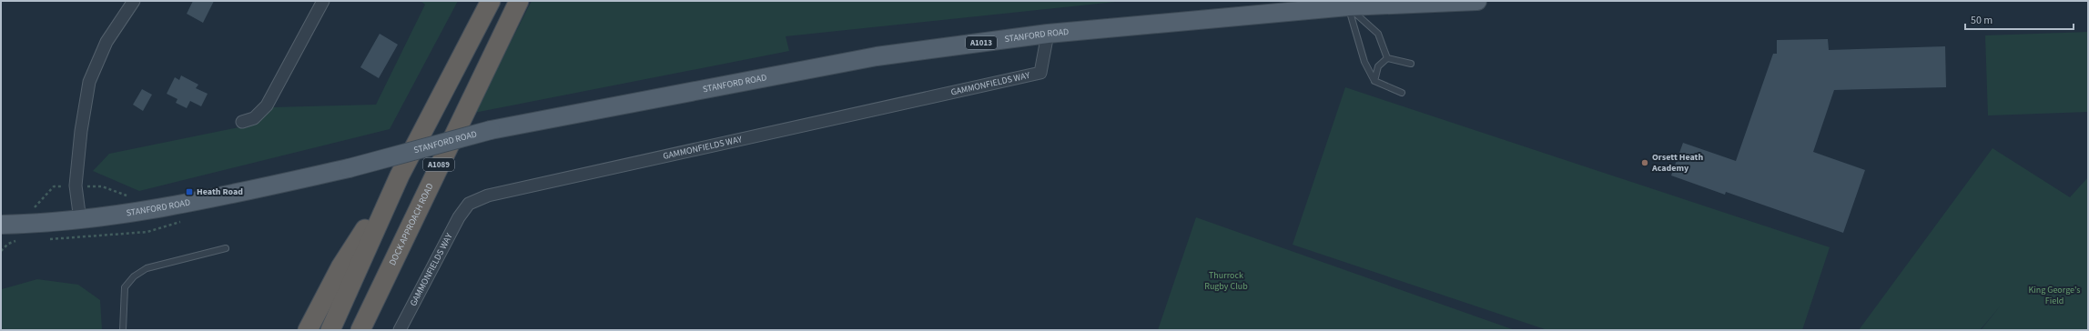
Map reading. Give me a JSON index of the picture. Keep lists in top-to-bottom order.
{
  "streets": {
    "highway": ["A1089", "DOCK APPROACH ROAD"],
    "main road": ["STANFORD ROAD", "A1013"],
    "street": ["GAMMONFIELDS WAY"]
  },
  "crossings": [
    ["STANFORD ROAD", "GAMMONFIELDS WAY"]
  ],
  "parks": ["Thurrock Rugby Club", "King George's Field"],
  "places": {
    "other": ["Orsett Heath Academy"],
    "transit": ["Heath Road"]
  },
  "scale_bar": "50 m"
}
